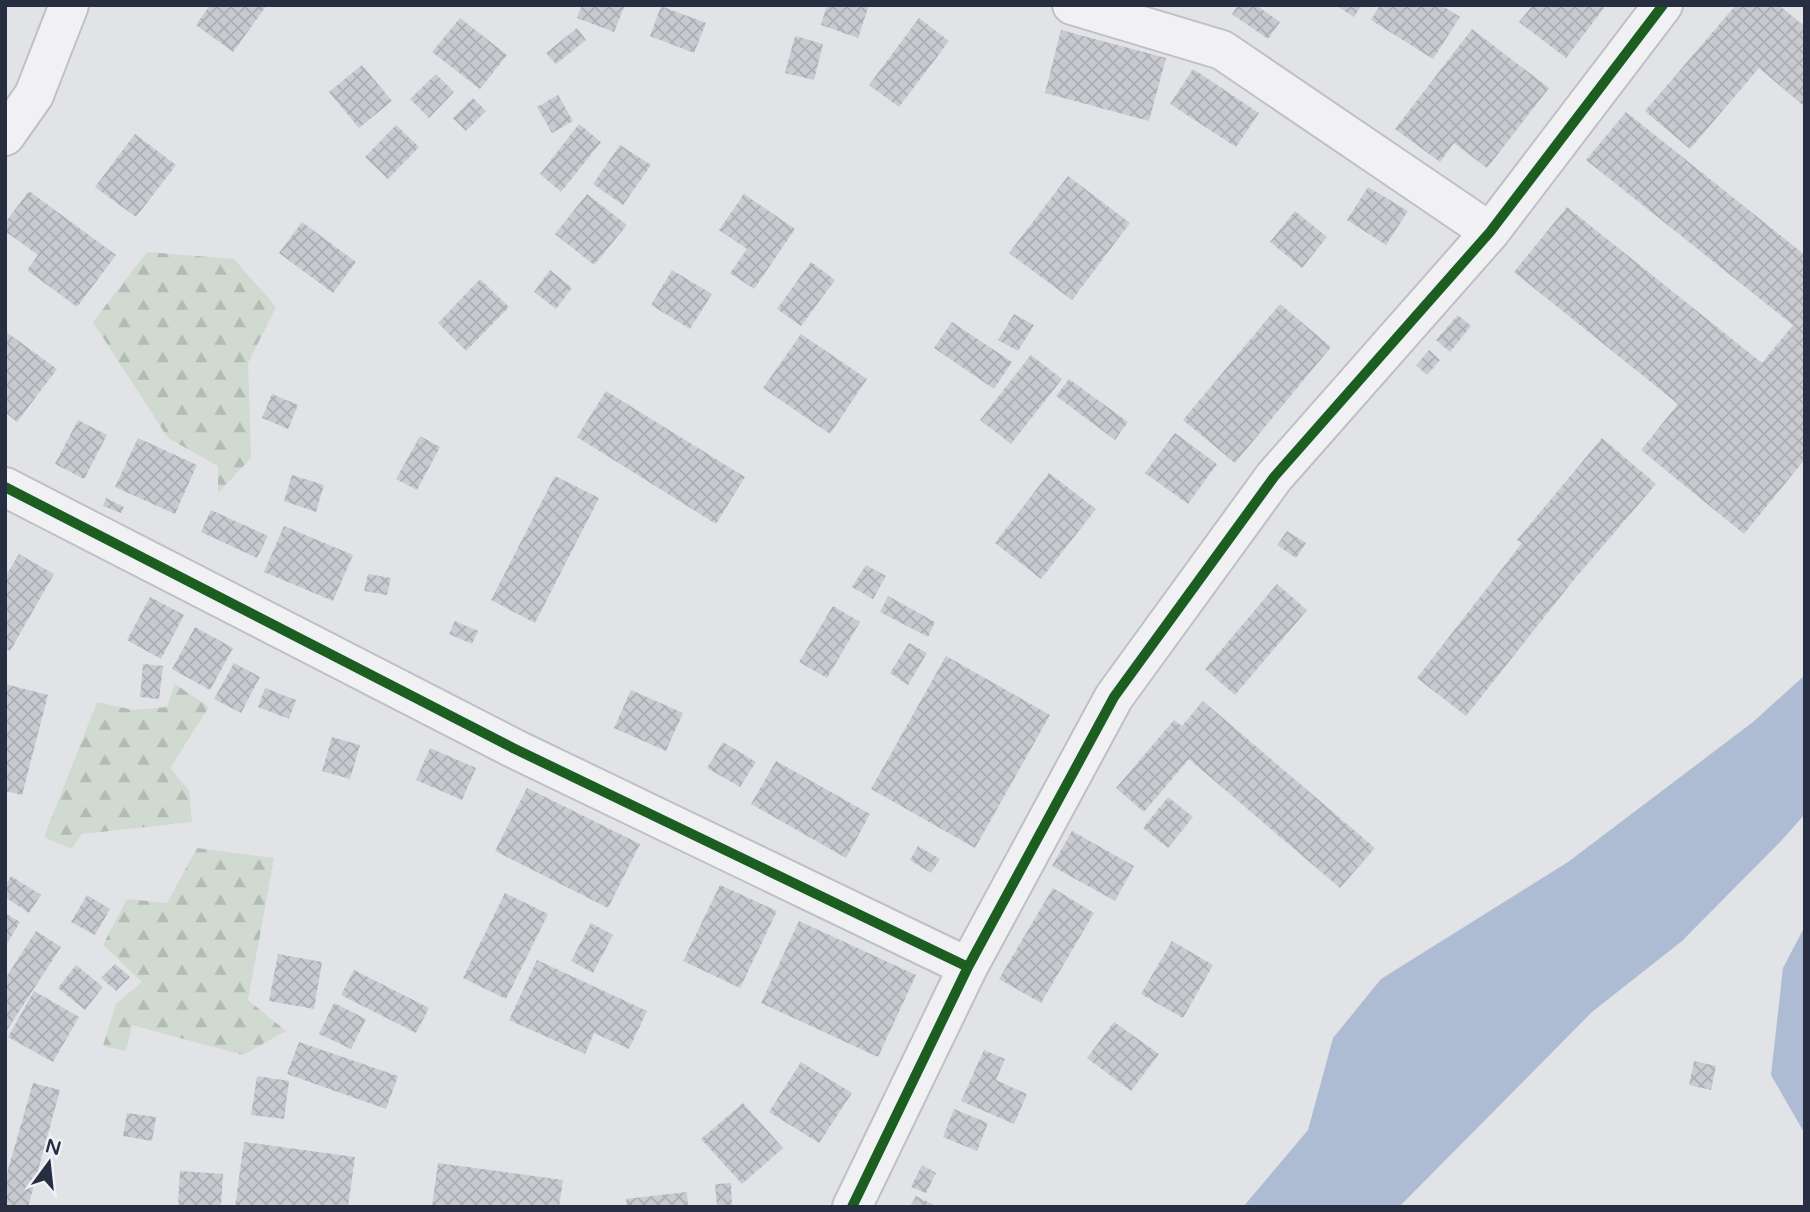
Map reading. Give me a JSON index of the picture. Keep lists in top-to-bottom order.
{
  "north": "top"
}
